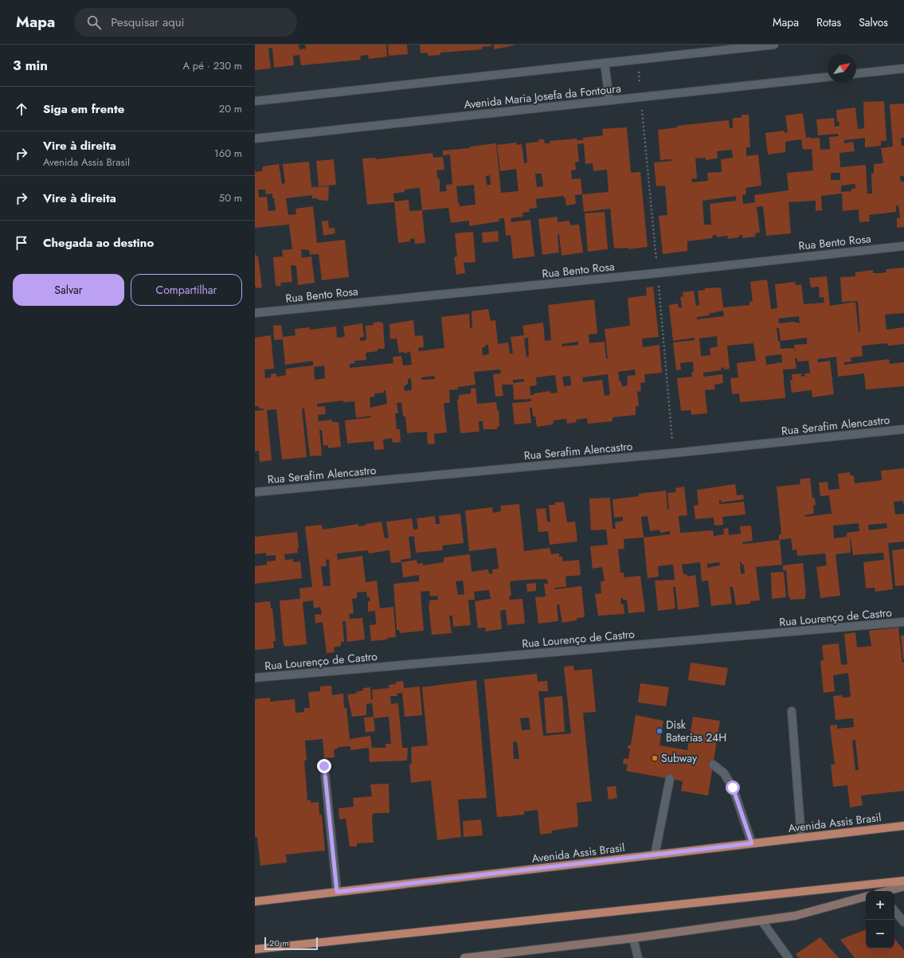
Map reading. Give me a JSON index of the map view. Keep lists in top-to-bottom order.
{
  "streets": {
    "main road": ["Avenida Assis Brasil"],
    "street": [
      "Avenida Maria Josefa da Fontoura",
      "Rua Bento Rosa",
      "Rua Serafim Alencastro",
      "Rua Lourenço de Castro"
    ]
  },
  "places": ["Disk Baterias 24H", "Subway"],
  "scale_bar": "20 m",
  "north": "top right",
  "page": {
    "header": "Mapa",
    "search": "Pesquisar aqui",
    "nav": ["Mapa", "Rotas", "Salvos"],
    "heading": ["3 min", "A pé · 230 m"],
    "list": [
      ["Siga em frente", "20 m"],
      ["Vire à direita", "Avenida Assis Brasil", "160 m"],
      ["Vire à direita", "50 m"],
      "Chegada ao destino"
    ],
    "buttons": ["Salvar", "Compartilhar"],
    "map_buttons": ["+", "−"],
    "scale": "20 m"
  }
}
